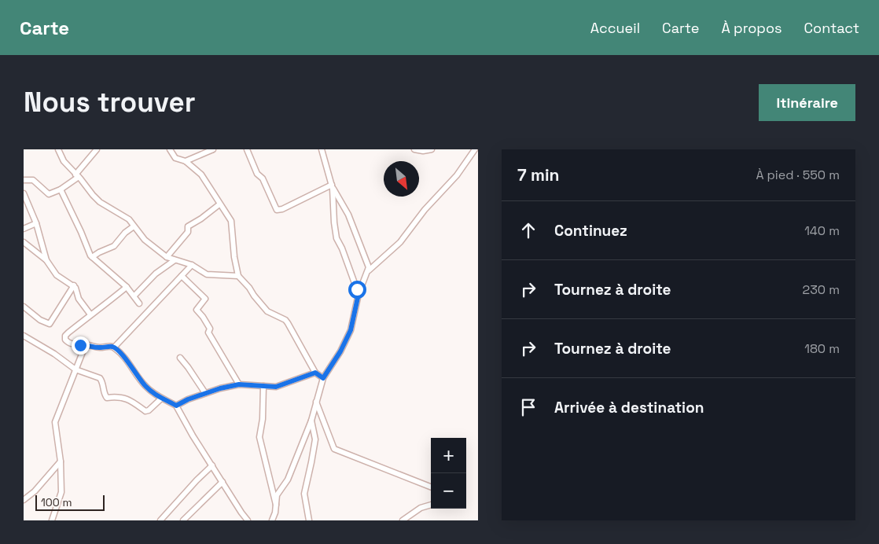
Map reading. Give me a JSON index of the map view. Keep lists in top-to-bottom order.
{
  "scale_bar": "100 m",
  "north": "bottom right",
  "page": {
    "header": "Carte",
    "nav": [
      "Accueil",
      "Carte",
      "À propos",
      "Contact"
    ],
    "buttons": "Itinéraire",
    "title": "Nous trouver",
    "heading": ["7 min", "À pied · 550 m"],
    "list": [
      ["Continuez", "140 m"],
      ["Tournez à droite", "230 m"],
      ["Tournez à droite", "180 m"],
      "Arrivée à destination"
    ],
    "map_buttons": ["+", "−"],
    "scale": "100 m"
  }
}
